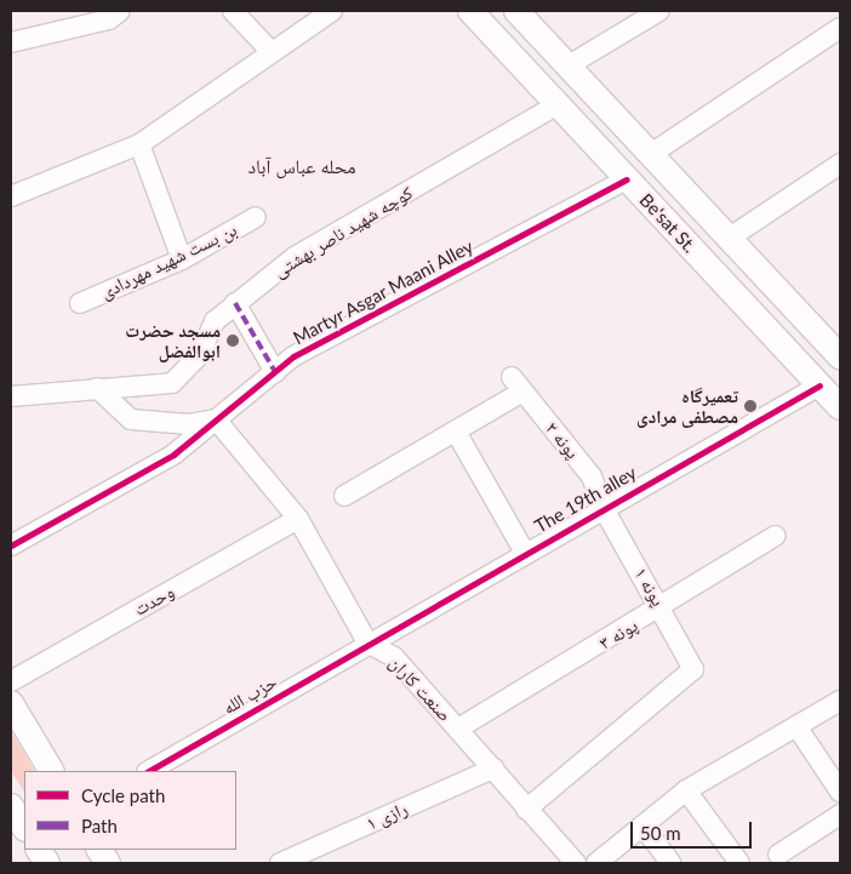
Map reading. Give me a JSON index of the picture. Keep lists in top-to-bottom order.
{
  "streets": {
    "main road": ["Be'sat St."],
    "street": [
      "کوچه شهید ناصر بهشتی",
      "بن بست شهید مهردادی",
      "Martyr Asgar Maani Alley",
      "پونه ۲",
      "The 19th alley",
      "پونه ۱",
      "وحدت",
      "پونه ۳",
      "صنعت کاران",
      "حزب الله",
      "رازی ۱"
    ]
  },
  "crossings": [
    ["Be'sat St.", "کوچه شهید ناصر بهشتی"],
    ["Be'sat St.", "Martyr Asgar Maani Alley"],
    ["Be'sat St.", "The 19th alley"],
    ["پونه ۲", "The 19th alley"],
    ["پونه ۲", "پونه ۱"],
    ["The 19th alley", "پونه ۱"],
    ["The 19th alley", "صنعت کاران"],
    ["The 19th alley", "حزب الله"],
    ["پونه ۱", "پونه ۳"],
    ["پونه ۱", "صنعت کاران"],
    ["پونه ۳", "صنعت کاران"],
    ["صنعت کاران", "حزب الله"],
    ["صنعت کاران", "رازی ۱"]
  ],
  "districts": ["محله عباس آباد"],
  "places": ["مسجد حضرت ابوالفضل", "تعمیرگاه مصطفی مرادی"],
  "legend": ["Cycle path", "Path"],
  "scale_bar": "50 m"
}
